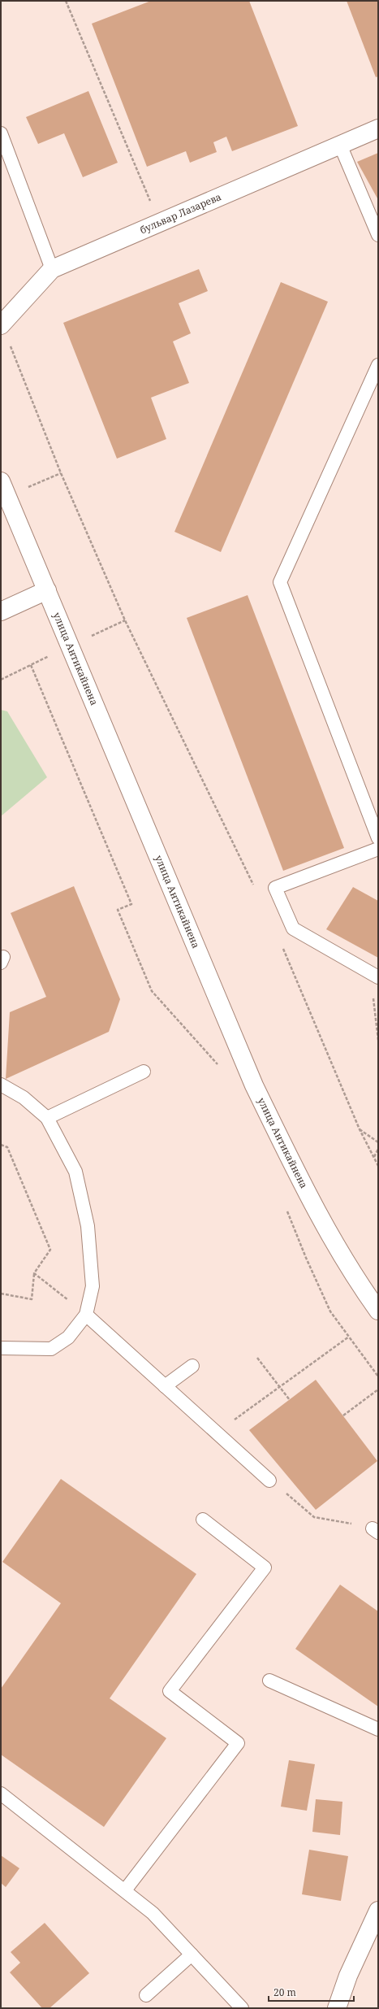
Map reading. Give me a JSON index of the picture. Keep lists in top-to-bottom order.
{
  "streets": {
    "main road": ["бульвар Лазарева", "улица Антикайнена"]
  },
  "scale_bar": "20 m"
}
